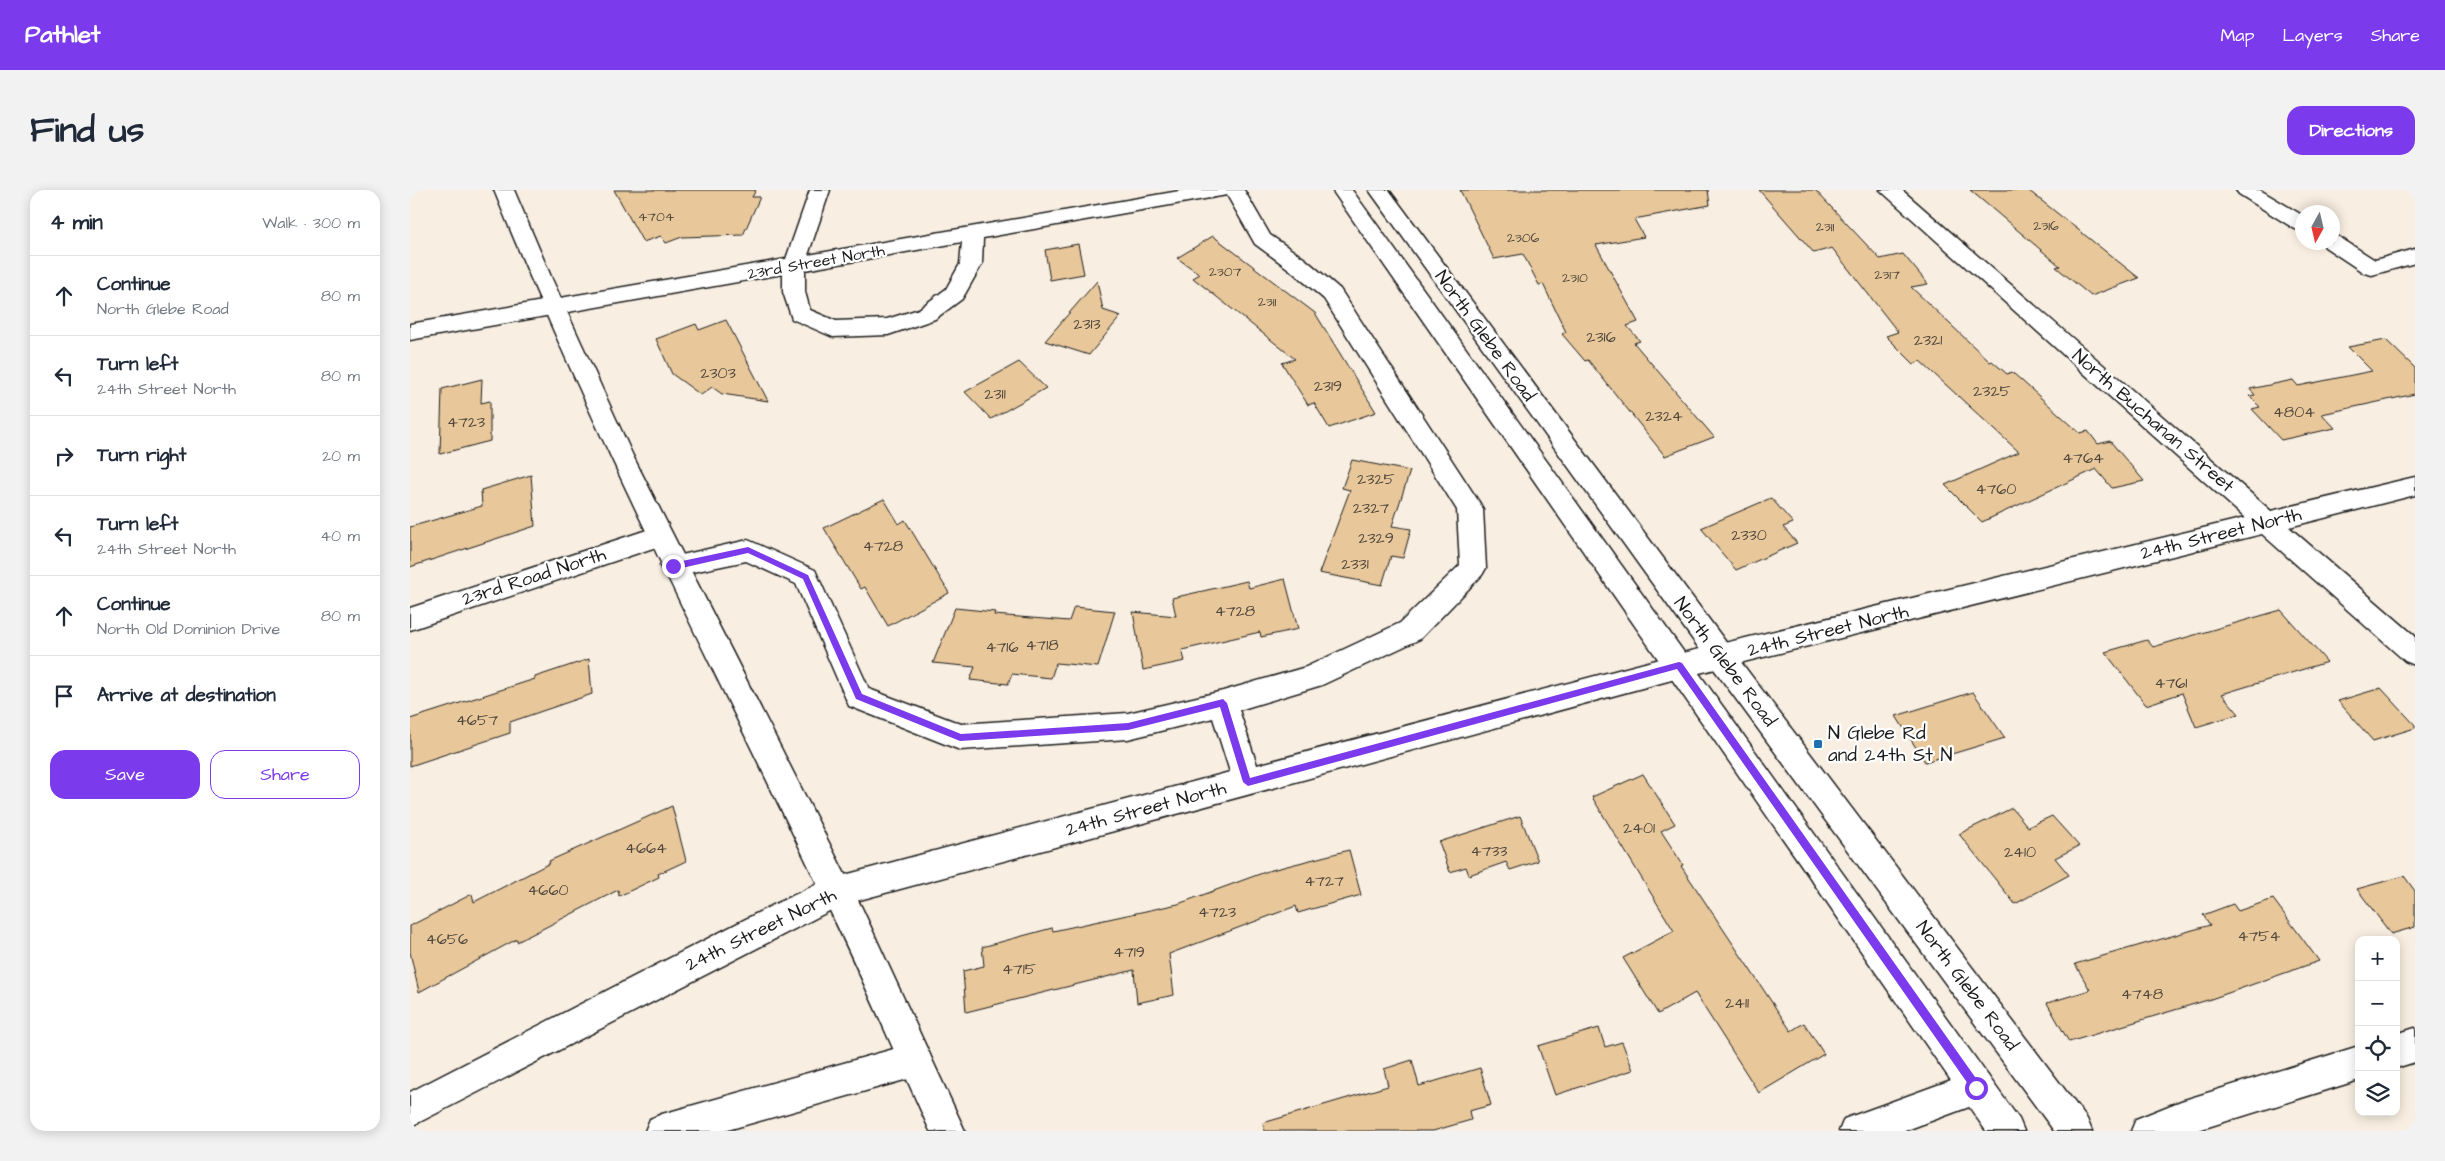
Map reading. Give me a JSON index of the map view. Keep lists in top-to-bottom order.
{
  "streets": {
    "street": [
      "23rd Street North",
      "North Glebe Road",
      "North Buchanan Street",
      "24th Street North",
      "23rd Road North"
    ]
  },
  "crossings": [
    ["North Glebe Road", "24th Street North"],
    ["North Buchanan Street", "24th Street North"]
  ],
  "places": {
    "transit": ["N Glebe Rd and 24th St N"]
  },
  "house_numbers": [
    "4704",
    "2316",
    "2311",
    "2306",
    "2307",
    "2317",
    "2310",
    "2311",
    "2313",
    "2316",
    "2321",
    "2303",
    "2319",
    "2325",
    "2311",
    "4804",
    "2324",
    "4723",
    "4764",
    "2325",
    "4760",
    "2327",
    "2330",
    "2329",
    "4728",
    "2331",
    "4728",
    "4718",
    "4716",
    "4761",
    "4657",
    "2401",
    "4664",
    "4733",
    "2410",
    "4727",
    "4660",
    "4723",
    "4754",
    "4656",
    "4719",
    "4715",
    "4748",
    "2411"
  ],
  "north": "bottom",
  "page": {
    "header": "Pathlet",
    "nav": ["Map", "Layers", "Share"],
    "title": "Find us",
    "buttons": [
      "Directions",
      ["Save", "Share"]
    ],
    "heading": ["4 min", "Walk · 300 m"],
    "list": [
      ["Continue", "North Glebe Road", "80 m"],
      ["Turn left", "24th Street North", "80 m"],
      ["Turn right", "20 m"],
      ["Turn left", "24th Street North", "40 m"],
      ["Continue", "North Old Dominion Drive", "80 m"],
      "Arrive at destination"
    ],
    "map_buttons": ["+", "−"]
  }
}
